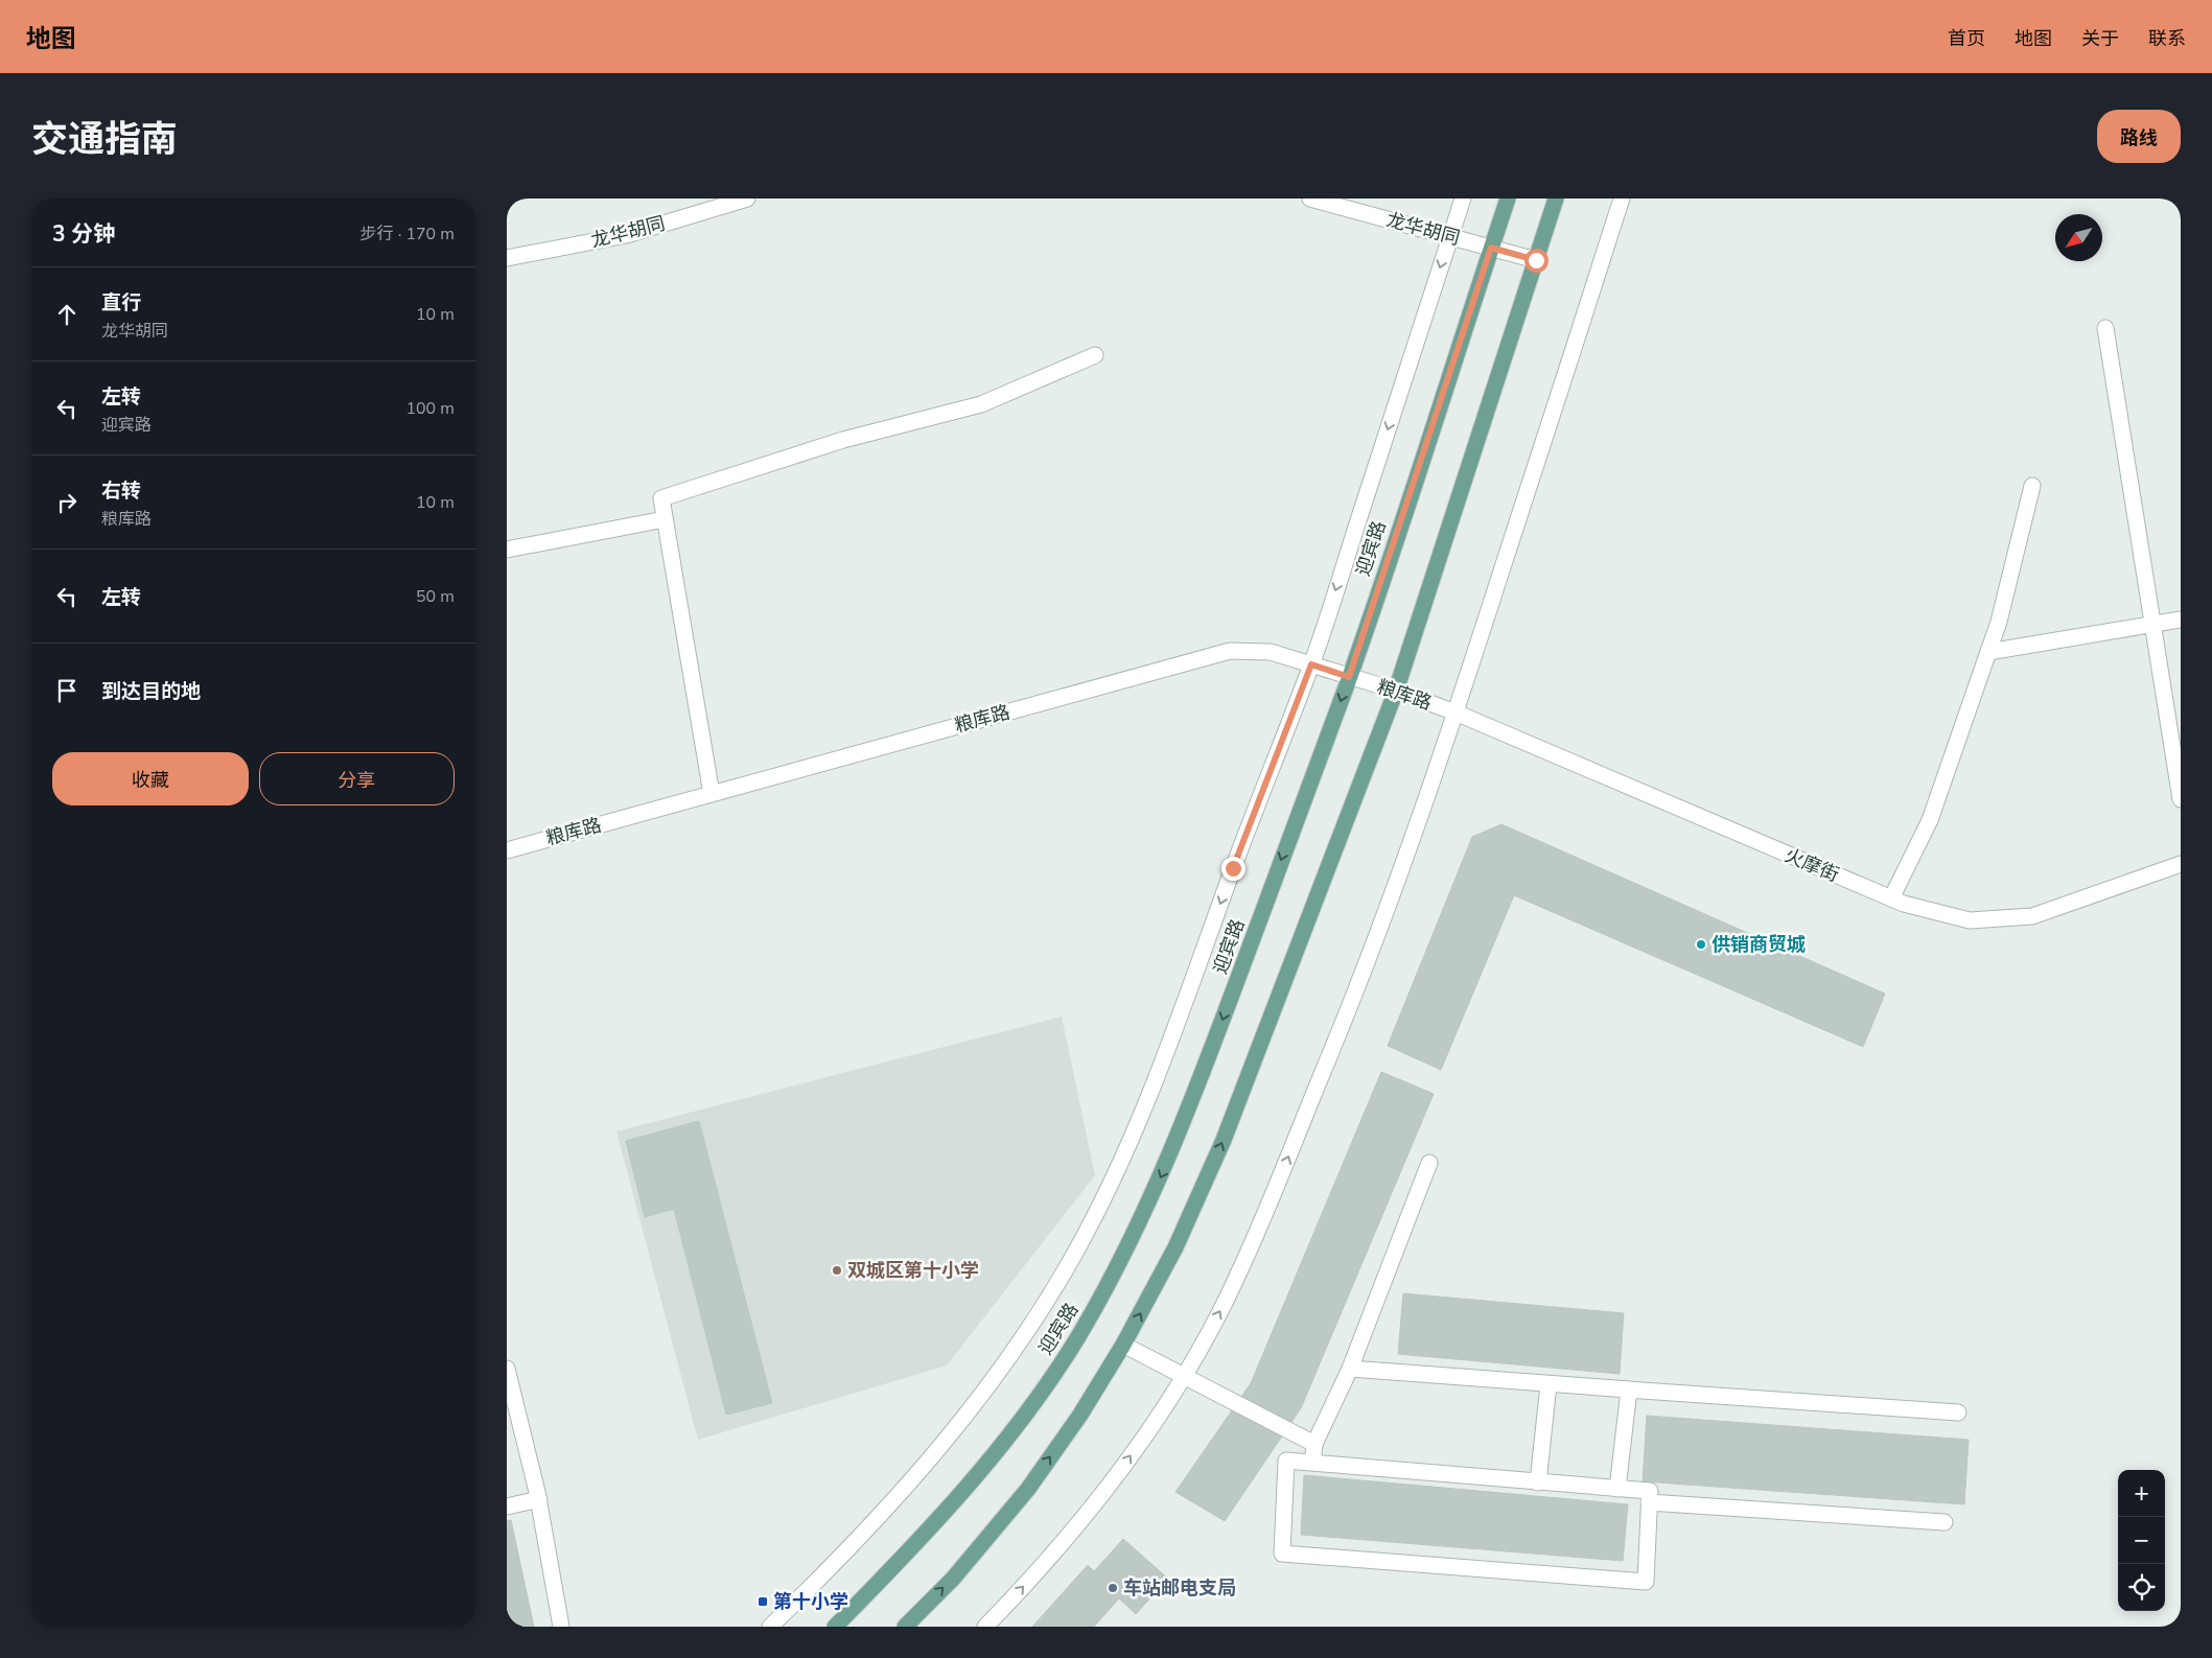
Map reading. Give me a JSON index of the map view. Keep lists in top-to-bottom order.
{
  "streets": {
    "main road": ["迎宾路"],
    "street": ["龙华胡同", "粮库路", "火摩街"]
  },
  "crossings": [
    ["龙华胡同", "迎宾路"],
    ["迎宾路", "粮库路"],
    ["粮库路", "火摩街"]
  ],
  "places": {
    "other": ["供销商贸城", "双城区第十小学", "车站邮电支局"],
    "transit": ["第十小学"]
  },
  "north": "bottom left",
  "page": {
    "header": "地图",
    "nav": [
      "首页",
      "地图",
      "关于",
      "联系"
    ],
    "title": "交通指南",
    "buttons": [
      "路线",
      ["收藏", "分享"]
    ],
    "heading": ["3 分钟", "步行 · 170 m"],
    "list": [
      ["直行", "龙华胡同", "10 m"],
      ["左转", "迎宾路", "100 m"],
      ["右转", "粮库路", "10 m"],
      ["左转", "50 m"],
      "到达目的地"
    ],
    "map_buttons": ["+", "−"]
  }
}
